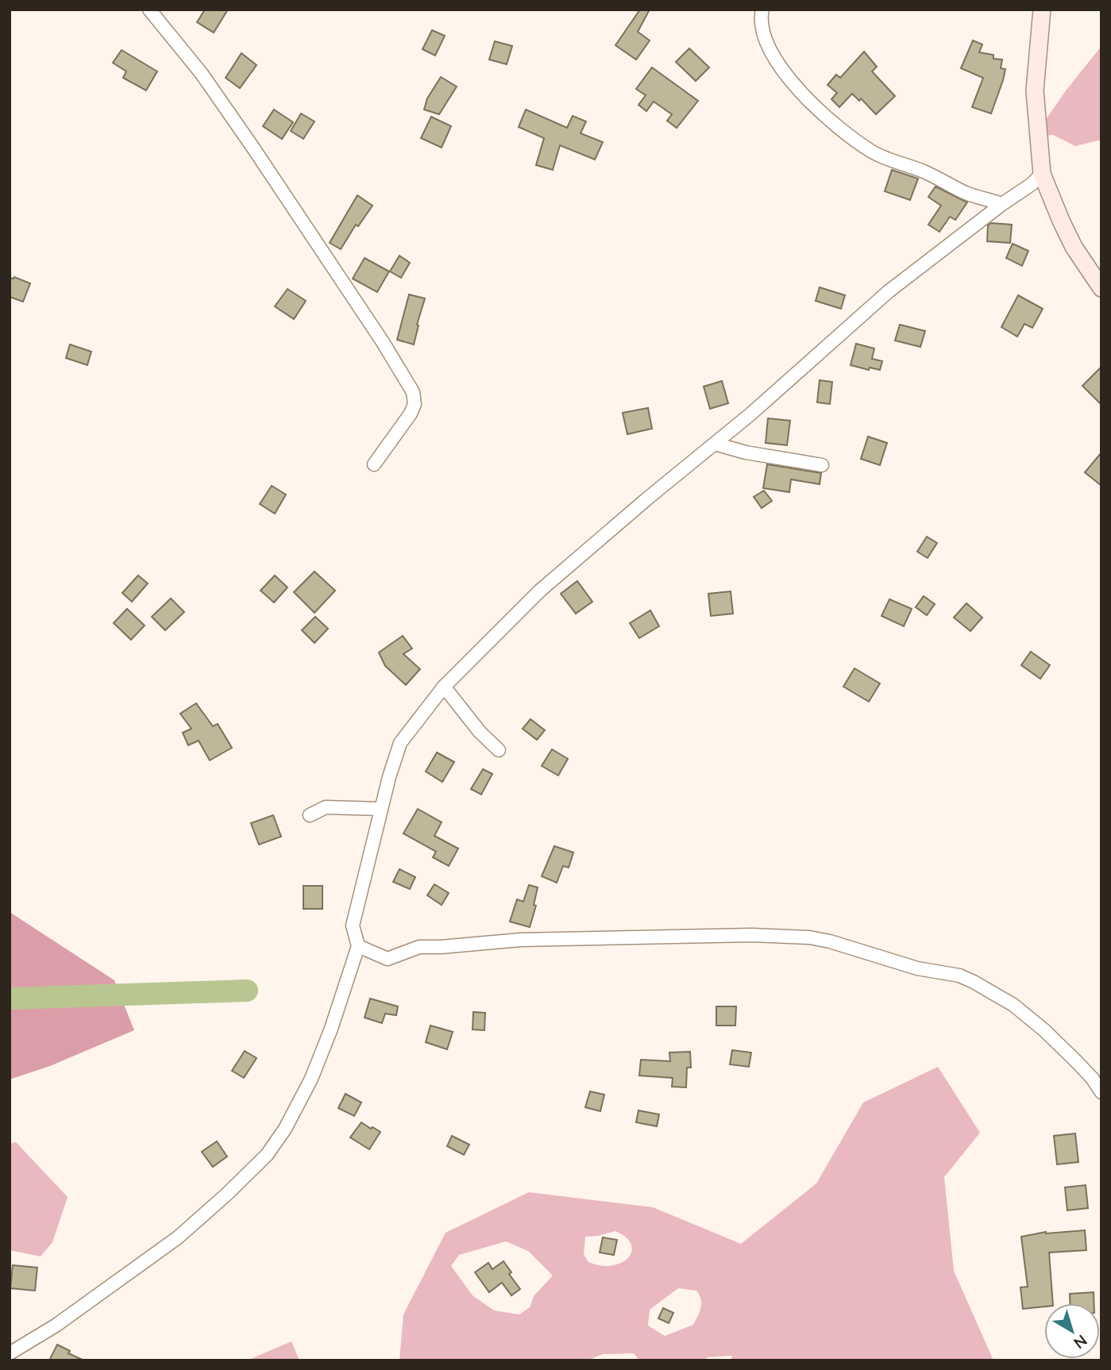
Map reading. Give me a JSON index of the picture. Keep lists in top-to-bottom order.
{
  "north": "bottom right"
}
